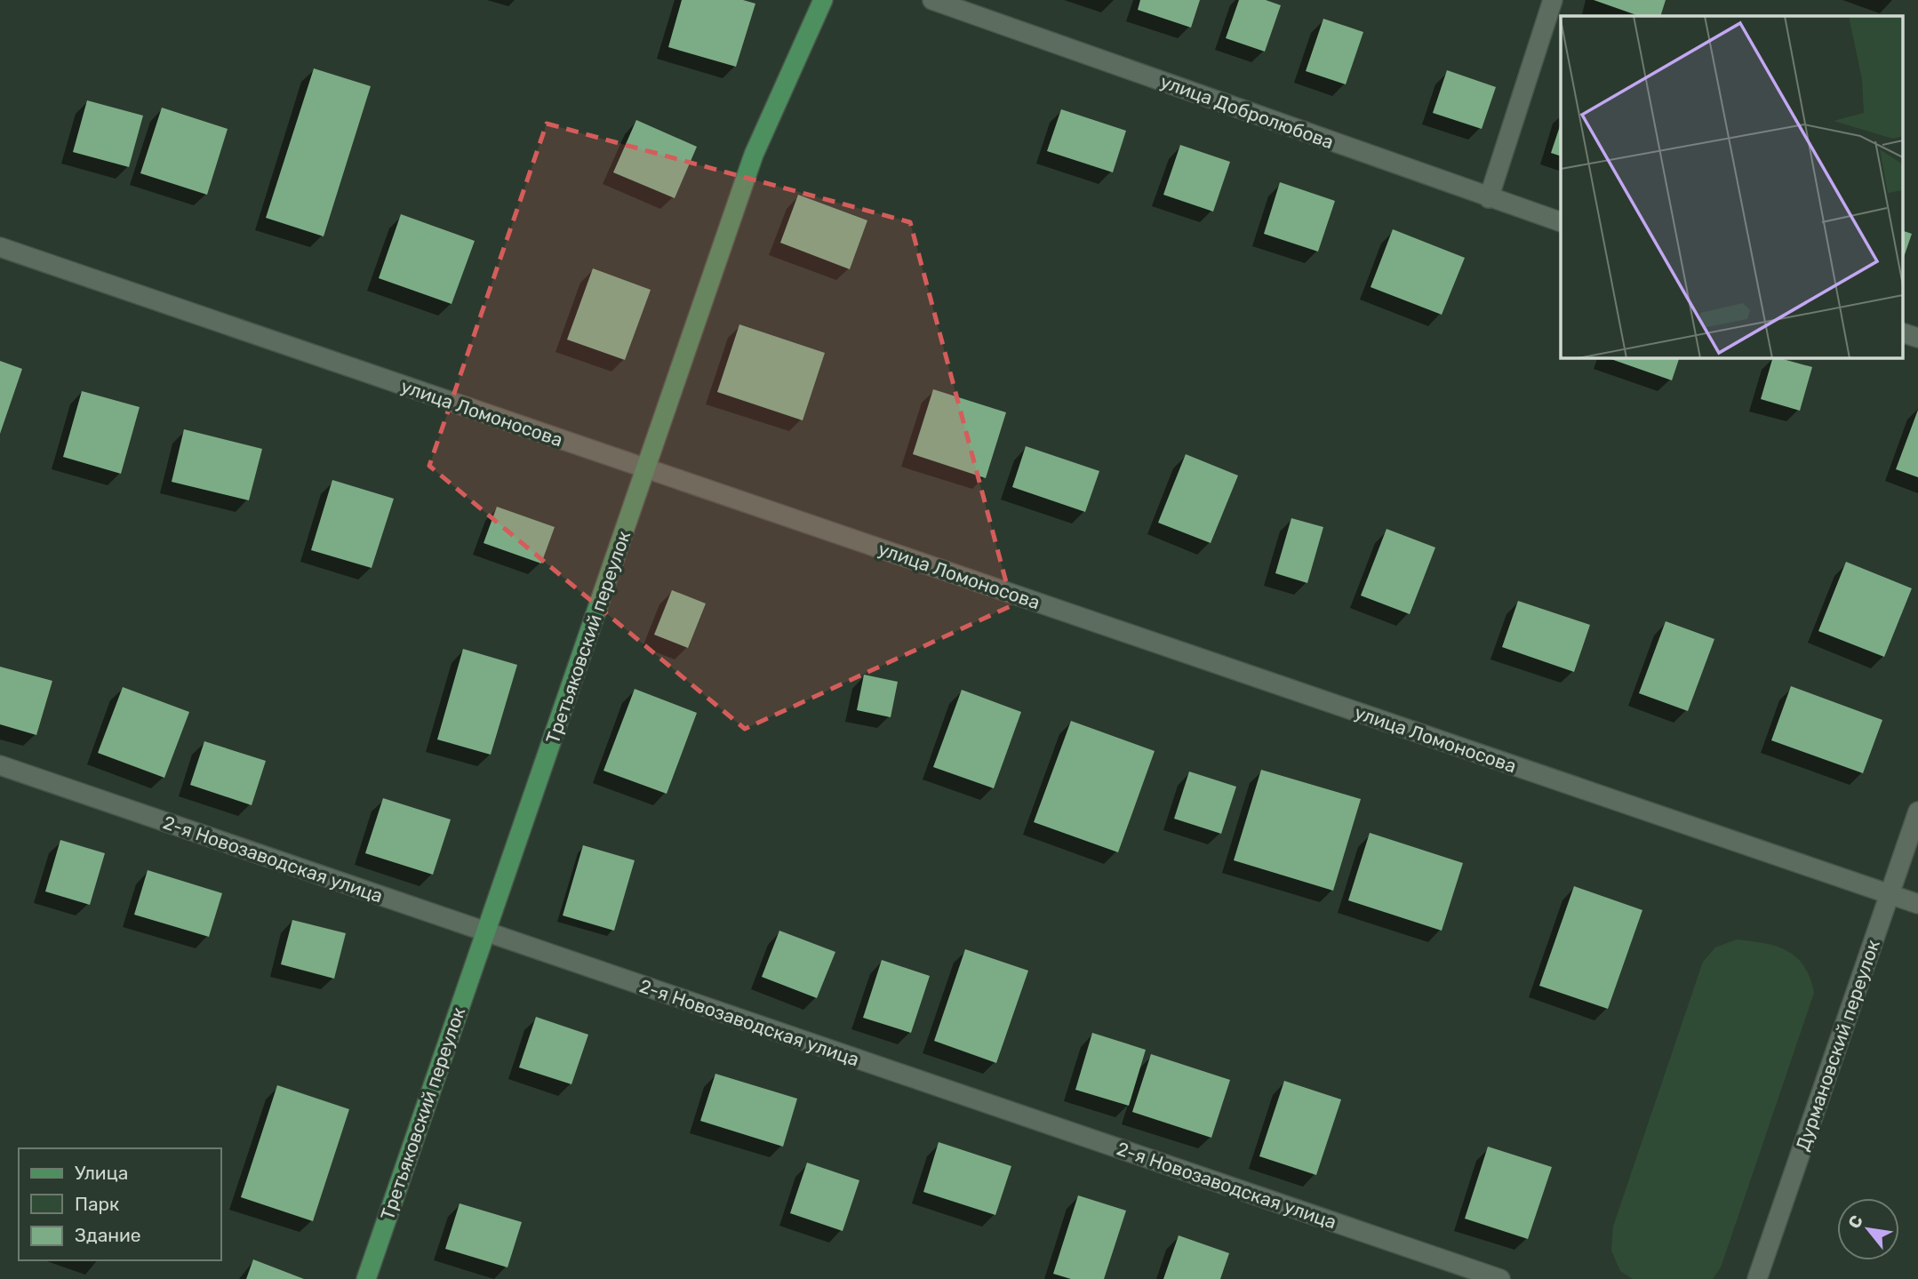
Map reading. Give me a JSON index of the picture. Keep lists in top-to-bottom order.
{
  "streets": {
    "main road": ["Третьяковский переулок"],
    "street": [
      "улица Добролюбова",
      "улица Ломоносова",
      "2-я Новозаводская улица",
      "Дурмановский переулок"
    ]
  },
  "crossings": [
    ["улица Ломоносова", "Третьяковский переулок"],
    ["улица Ломоносова", "Дурмановский переулок"],
    ["Третьяковский переулок", "2-я Новозаводская улица"]
  ],
  "legend": ["Улица", "Парк", "Здание"],
  "north": "top left"
}
